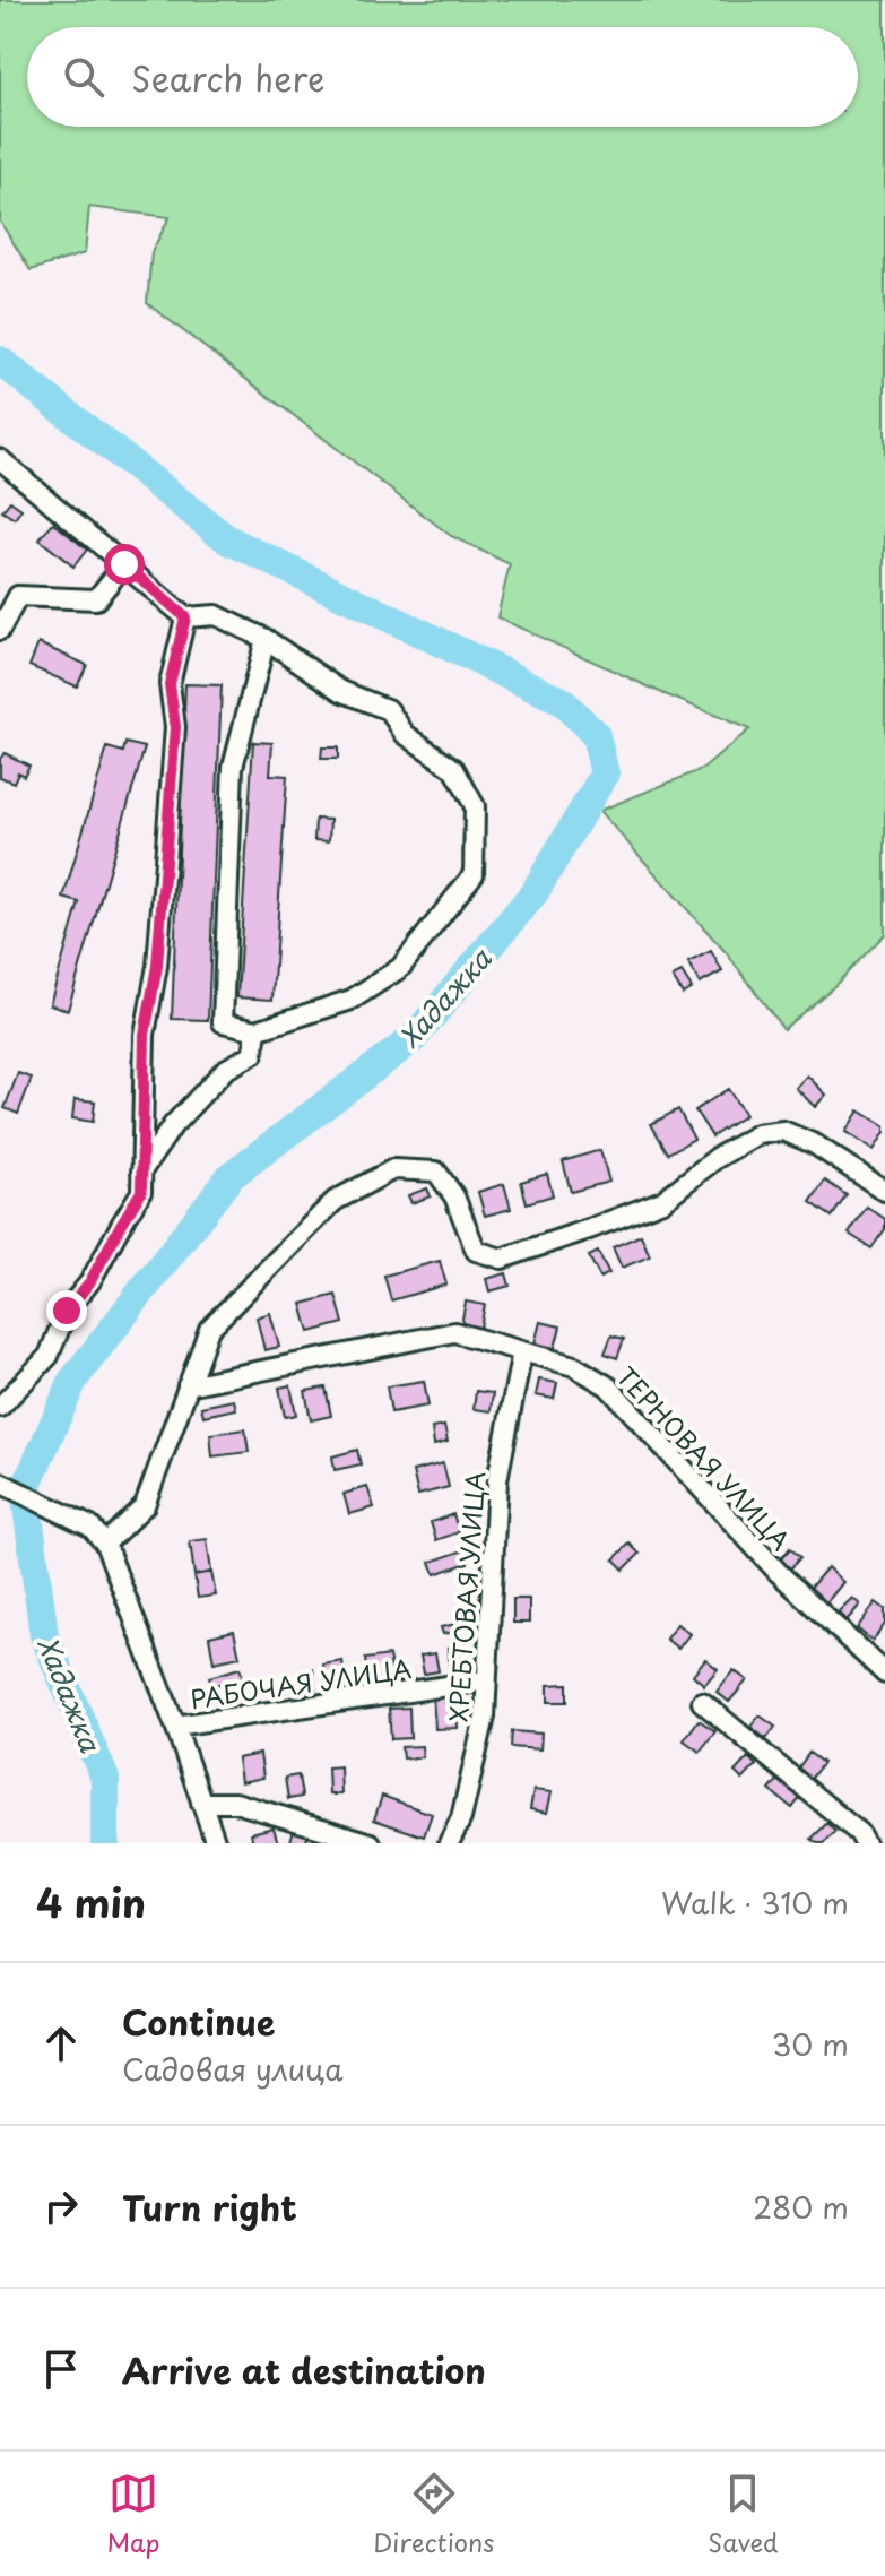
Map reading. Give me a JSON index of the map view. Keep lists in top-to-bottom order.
{
  "streets": {
    "street": ["ТЕРНОВАЯ УЛИЦА", "ХРЕБТОВАЯ УЛИЦА", "РАБОЧАЯ УЛИЦА"]
  },
  "crossings": [
    ["ТЕРНОВАЯ УЛИЦА", "ХРЕБТОВАЯ УЛИЦА"],
    ["ХРЕБТОВАЯ УЛИЦА", "РАБОЧАЯ УЛИЦА"]
  ],
  "water": ["Хадажка"],
  "page": {
    "search": "Search here",
    "heading": ["4 min", "Walk · 310 m"],
    "list": [
      ["Continue", "Садовая улица", "30 m"],
      ["Turn right", "280 m"],
      "Arrive at destination"
    ],
    "nav": ["Map", "Directions", "Saved"]
  }
}
